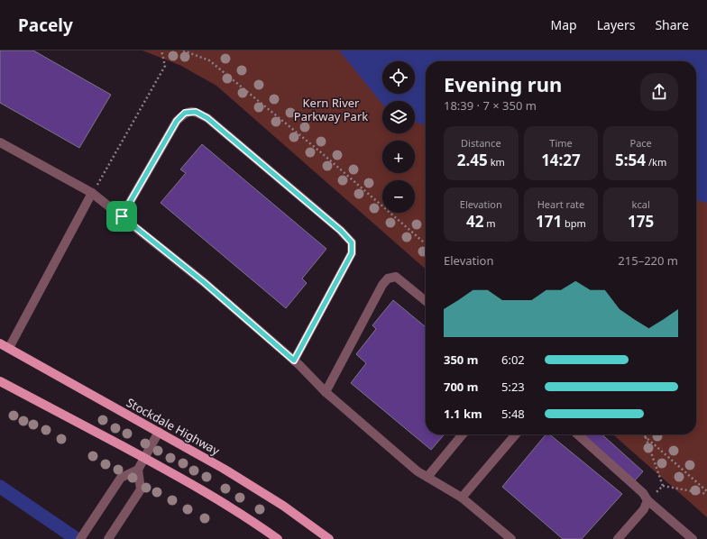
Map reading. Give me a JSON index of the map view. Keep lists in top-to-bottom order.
{
  "streets": {
    "main road": ["Stockdale Highway"]
  },
  "parks": ["Kern River Parkway Park"],
  "page": {
    "header": "Pacely",
    "nav": ["Map", "Layers", "Share"],
    "map_buttons": ["+", "−"],
    "heading": ["Evening run", "18:39 · 7 × 350 m"],
    "stats": [
      ["Distance", "2.45 km"],
      ["Time", "14:27"],
      ["Pace", "5:54 /km"],
      ["Elevation", "42 m"],
      ["Heart rate", "171 bpm"],
      ["kcal", "175"]
    ],
    "chart": ["Elevation", "215–220 m"],
    "list": [
      {
        "name": "350 m",
        "note": "6:02"
      },
      {
        "name": "700 m",
        "note": "5:23"
      },
      {
        "name": "1.1 km",
        "note": "5:48"
      }
    ]
  }
}
